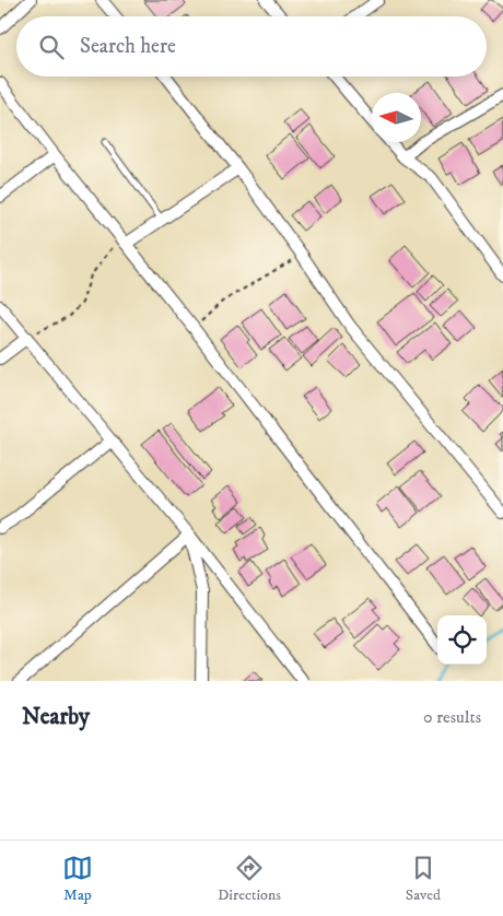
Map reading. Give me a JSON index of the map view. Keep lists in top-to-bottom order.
{
  "north": "left",
  "page": {
    "search": "Search here",
    "heading": ["Nearby", "0 results"],
    "nav": ["Map", "Directions", "Saved"]
  }
}
